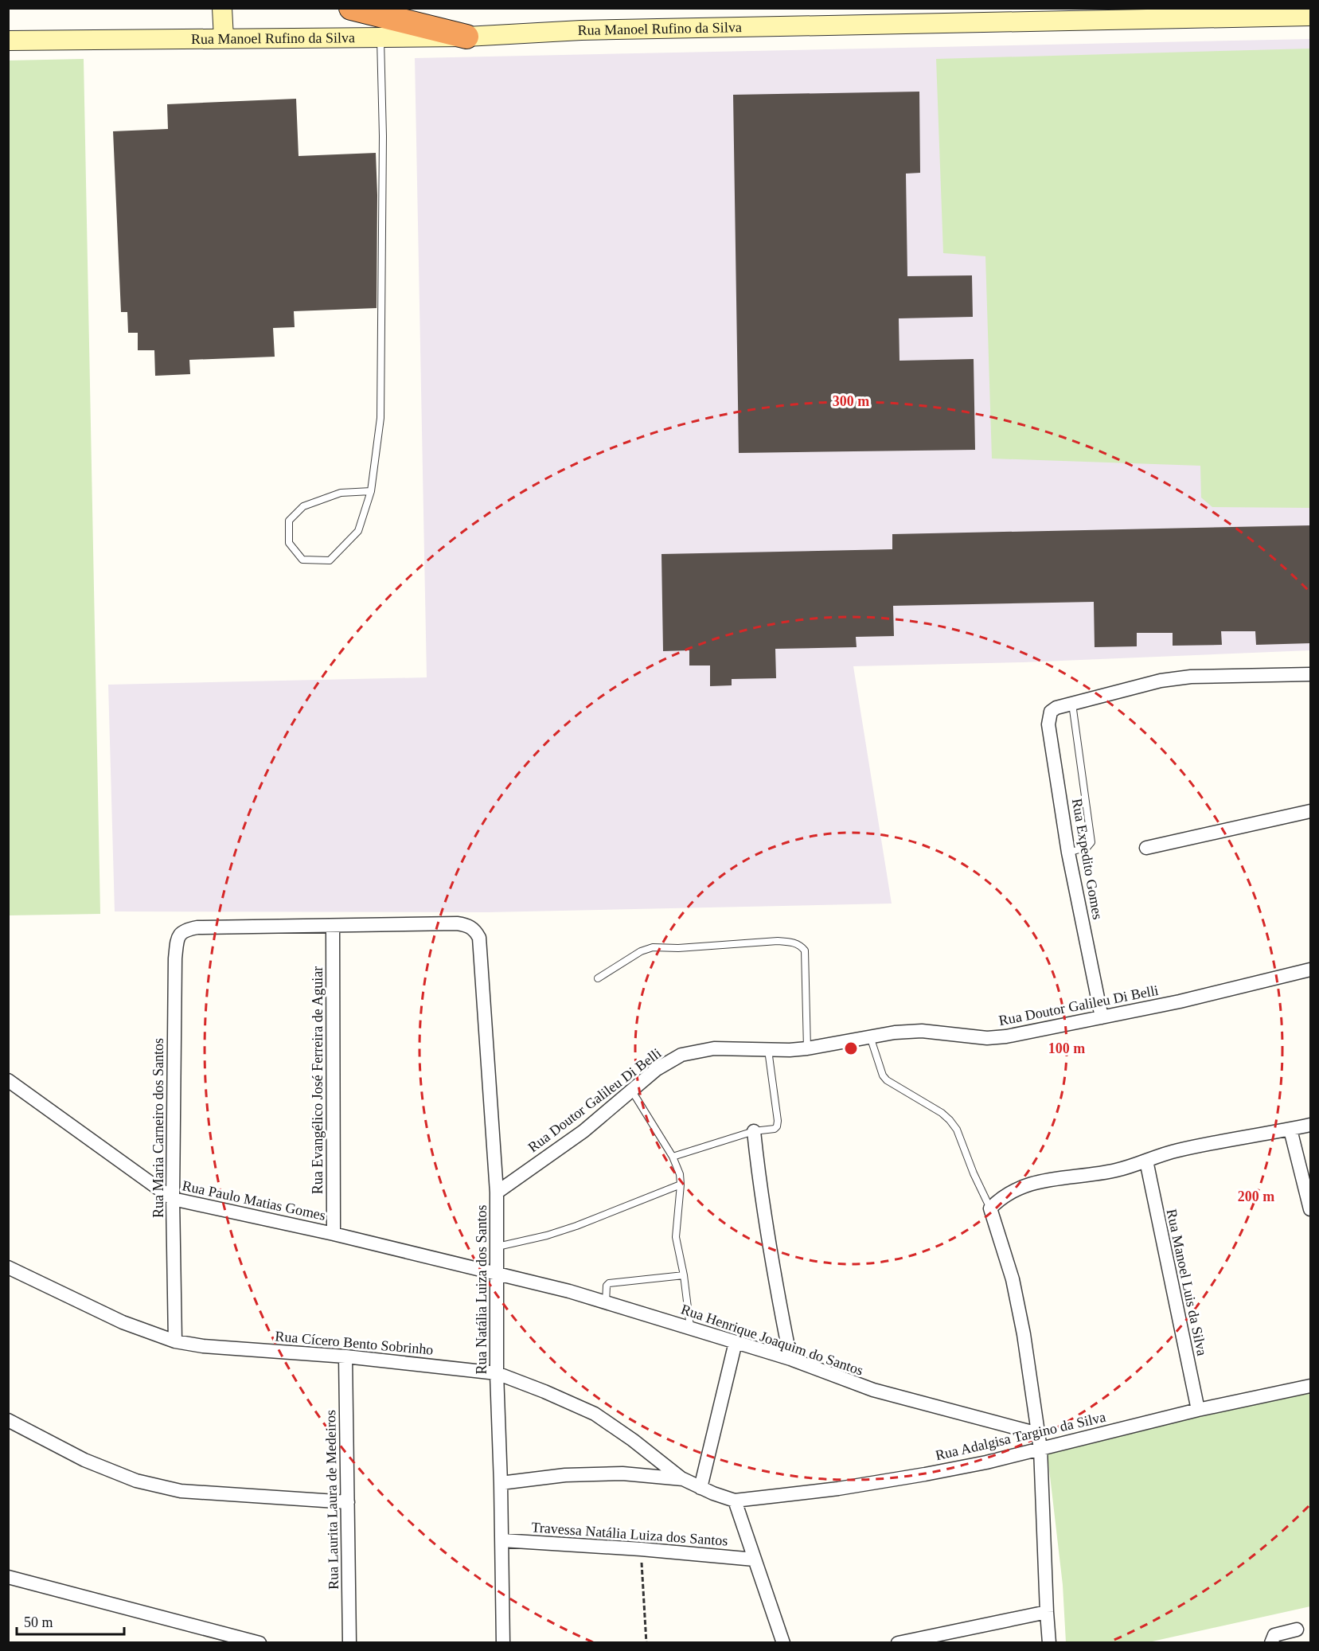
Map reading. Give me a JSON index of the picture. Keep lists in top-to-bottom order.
{
  "streets": {
    "main road": ["Rua Manoel Rufino da Silva"],
    "street": [
      "Rua Expedito Gomes",
      "Rua Doutor Galileu Di Belli",
      "Rua Evangélico José Ferreira de Aguiar",
      "Rua Maria Carneiro dos Santos",
      "Rua Paulo Matias Gomes",
      "Rua Manoel Luis da Silva",
      "Rua Natália Luiza dos Santos",
      "Rua Henrique Joaquim do Santos",
      "Rua Cícero Bento Sobrinho",
      "Rua Adalgisa Targino da Silva",
      "Rua Laurita Laura de Medeiros",
      "Travessa Natália Luiza dos Santos"
    ]
  },
  "crossings": [
    ["Rua Expedito Gomes", "Rua Doutor Galileu Di Belli"],
    ["Rua Doutor Galileu Di Belli", "Rua Natália Luiza dos Santos"],
    ["Rua Evangélico José Ferreira de Aguiar", "Rua Maria Carneiro dos Santos"],
    ["Rua Evangélico José Ferreira de Aguiar", "Rua Paulo Matias Gomes"],
    ["Rua Evangélico José Ferreira de Aguiar", "Rua Natália Luiza dos Santos"],
    ["Rua Maria Carneiro dos Santos", "Rua Paulo Matias Gomes"],
    ["Rua Maria Carneiro dos Santos", "Rua Natália Luiza dos Santos"],
    ["Rua Maria Carneiro dos Santos", "Rua Cícero Bento Sobrinho"],
    ["Rua Paulo Matias Gomes", "Rua Natália Luiza dos Santos"],
    ["Rua Paulo Matias Gomes", "Rua Henrique Joaquim do Santos"],
    ["Rua Manoel Luis da Silva", "Rua Adalgisa Targino da Silva"],
    ["Rua Natália Luiza dos Santos", "Rua Henrique Joaquim do Santos"],
    ["Rua Natália Luiza dos Santos", "Rua Cícero Bento Sobrinho"],
    ["Rua Natália Luiza dos Santos", "Travessa Natália Luiza dos Santos"],
    ["Rua Cícero Bento Sobrinho", "Rua Laurita Laura de Medeiros"]
  ],
  "scale_bar": "50 m",
  "rings": ["300 m", "100 m", "200 m"]
}
